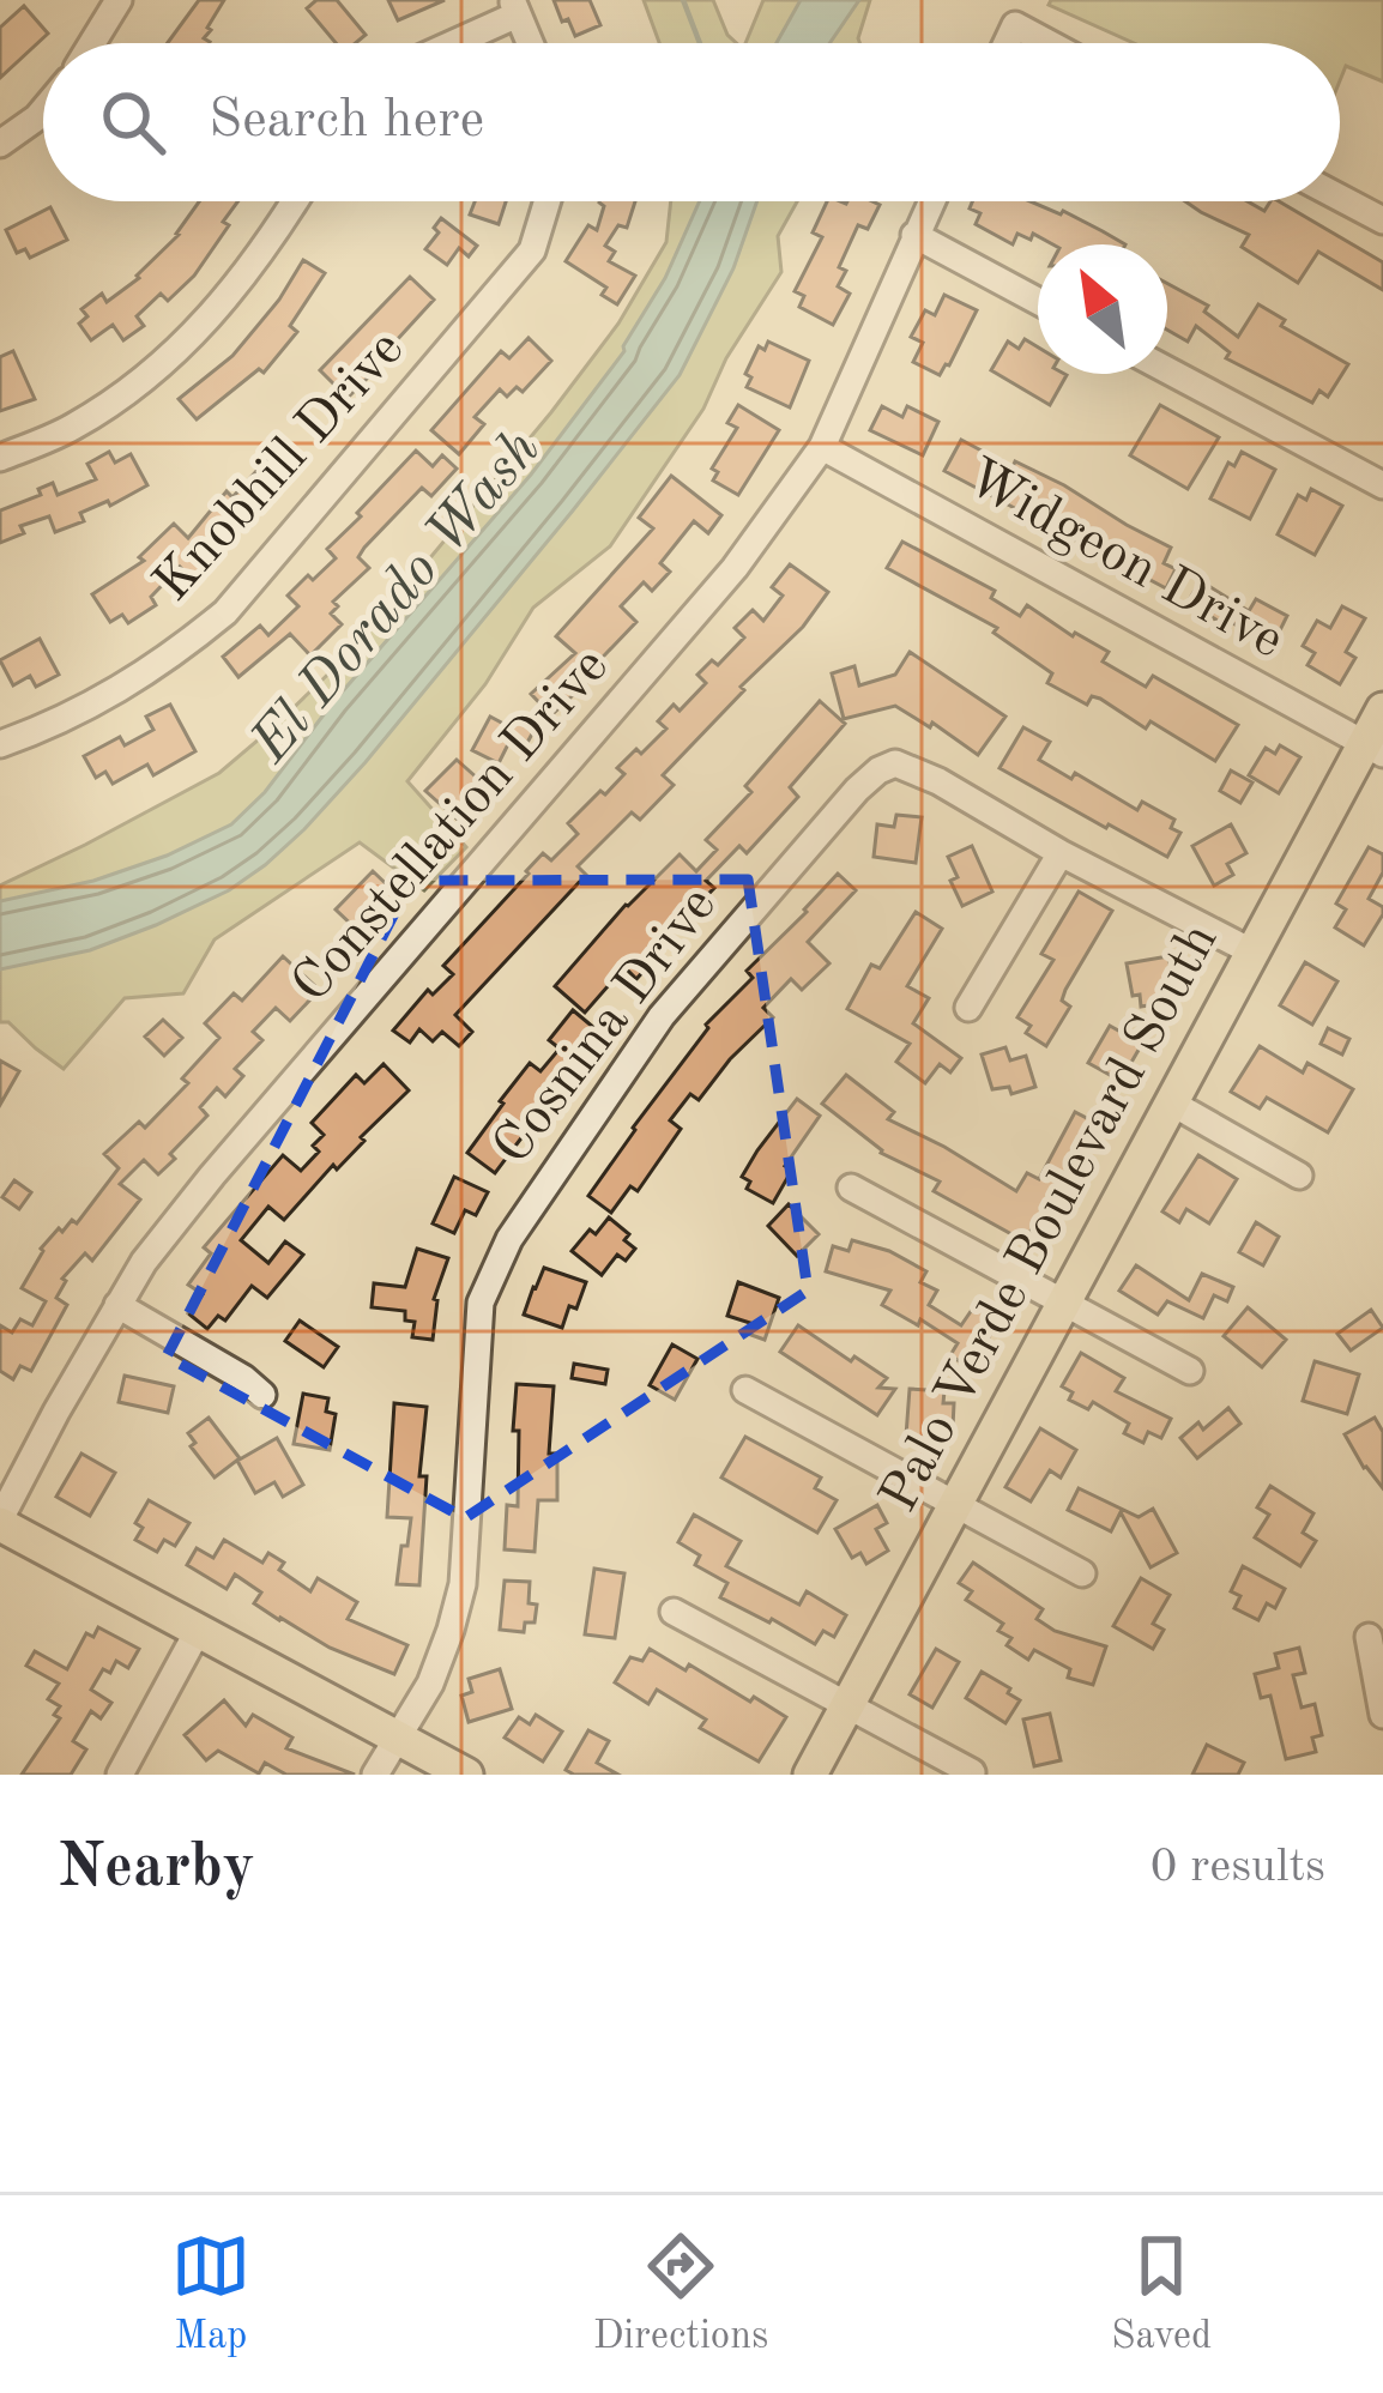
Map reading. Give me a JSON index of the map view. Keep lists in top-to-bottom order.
{
  "streets": {
    "main road": ["Palo Verde Boulevard South"],
    "street": [
      "Knobhill Drive",
      "Widgeon Drive",
      "Constellation Drive",
      "Cosnina Drive"
    ]
  },
  "crossings": [
    ["Widgeon Drive", "Constellation Drive"],
    ["Widgeon Drive", "Palo Verde Boulevard South"],
    ["Cosnina Drive", "Palo Verde Boulevard South"]
  ],
  "water": ["El Dorado Wash"],
  "north": "top left",
  "page": {
    "search": "Search here",
    "heading": ["Nearby", "0 results"],
    "nav": ["Map", "Directions", "Saved"]
  }
}
